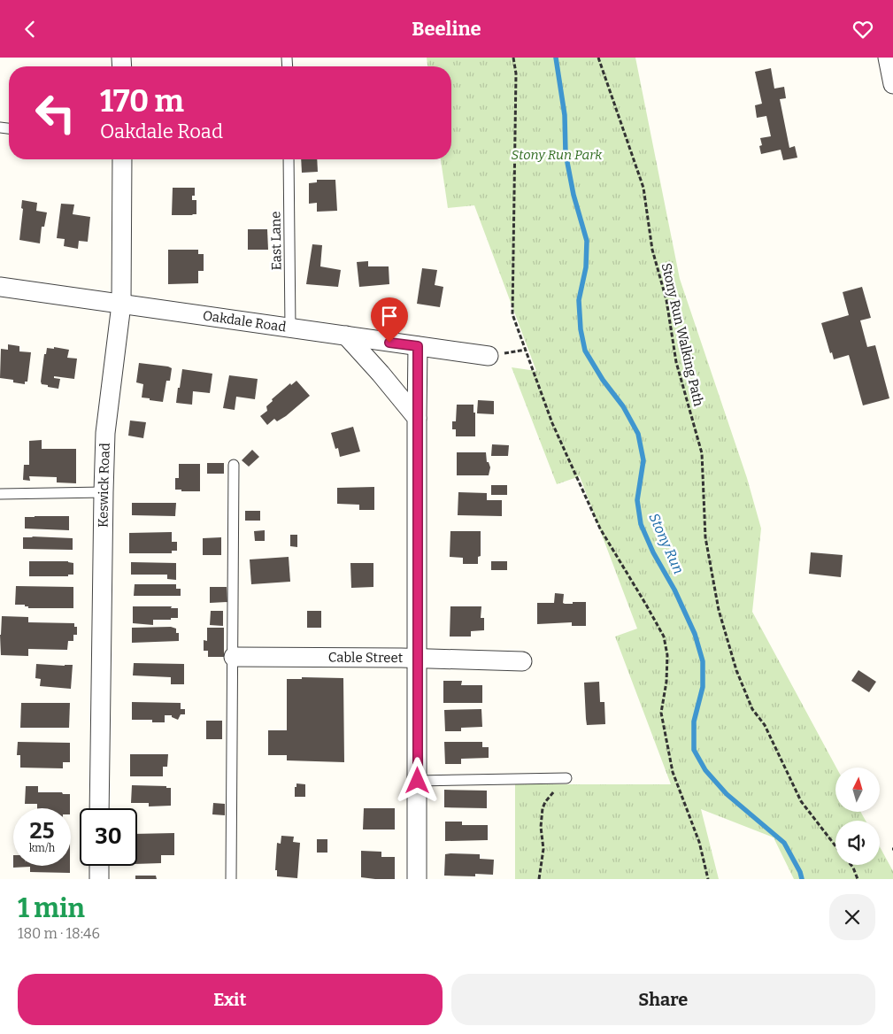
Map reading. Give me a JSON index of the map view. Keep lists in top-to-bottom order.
{
  "streets": {
    "street": ["Oakdale Road", "Keswick Road", "Cable Street"],
    "lane": ["East Lane"],
    "path": ["Stony Run Walking Path"]
  },
  "crossings": [
    ["East Lane", "Oakdale Road"],
    ["Oakdale Road", "Keswick Road"]
  ],
  "water": ["Stony Run"],
  "parks": ["Stony Run Park"],
  "north": "top",
  "page": {
    "header": "Beeline",
    "turn": ["170 m", "Oakdale Road"],
    "speed": "25 km/h",
    "limit": "30",
    "heading": ["1 min", "180 m · 18:46"],
    "buttons": ["Exit", "Share"]
  }
}
